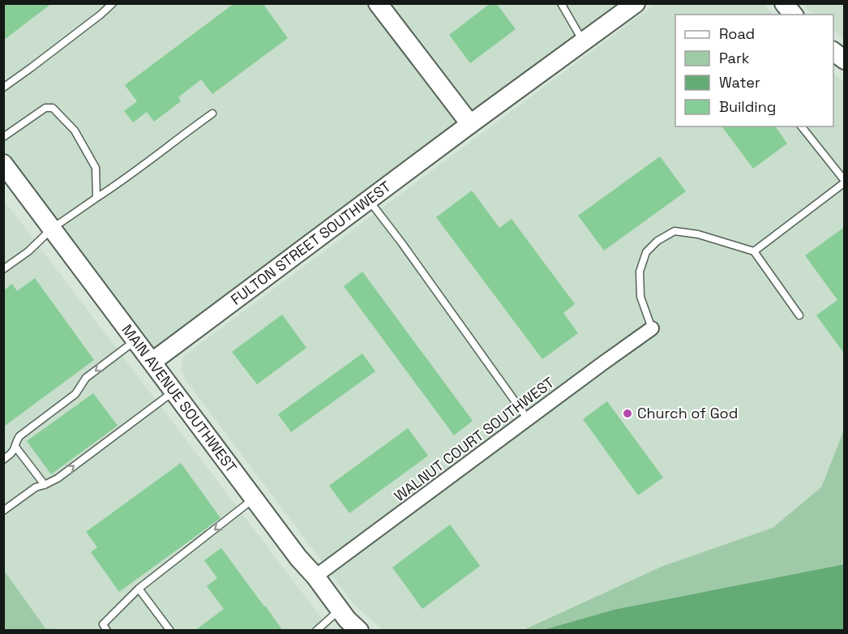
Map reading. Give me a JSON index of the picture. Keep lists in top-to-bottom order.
{
  "streets": {
    "street": ["FULTON STREET SOUTHWEST", "MAIN AVENUE SOUTHWEST", "WALNUT COURT SOUTHWEST"]
  },
  "crossings": [
    ["FULTON STREET SOUTHWEST", "MAIN AVENUE SOUTHWEST"],
    ["MAIN AVENUE SOUTHWEST", "WALNUT COURT SOUTHWEST"]
  ],
  "places": ["Church of God"],
  "legend": [
    "Road",
    "Park",
    "Water",
    "Building"
  ]
}
